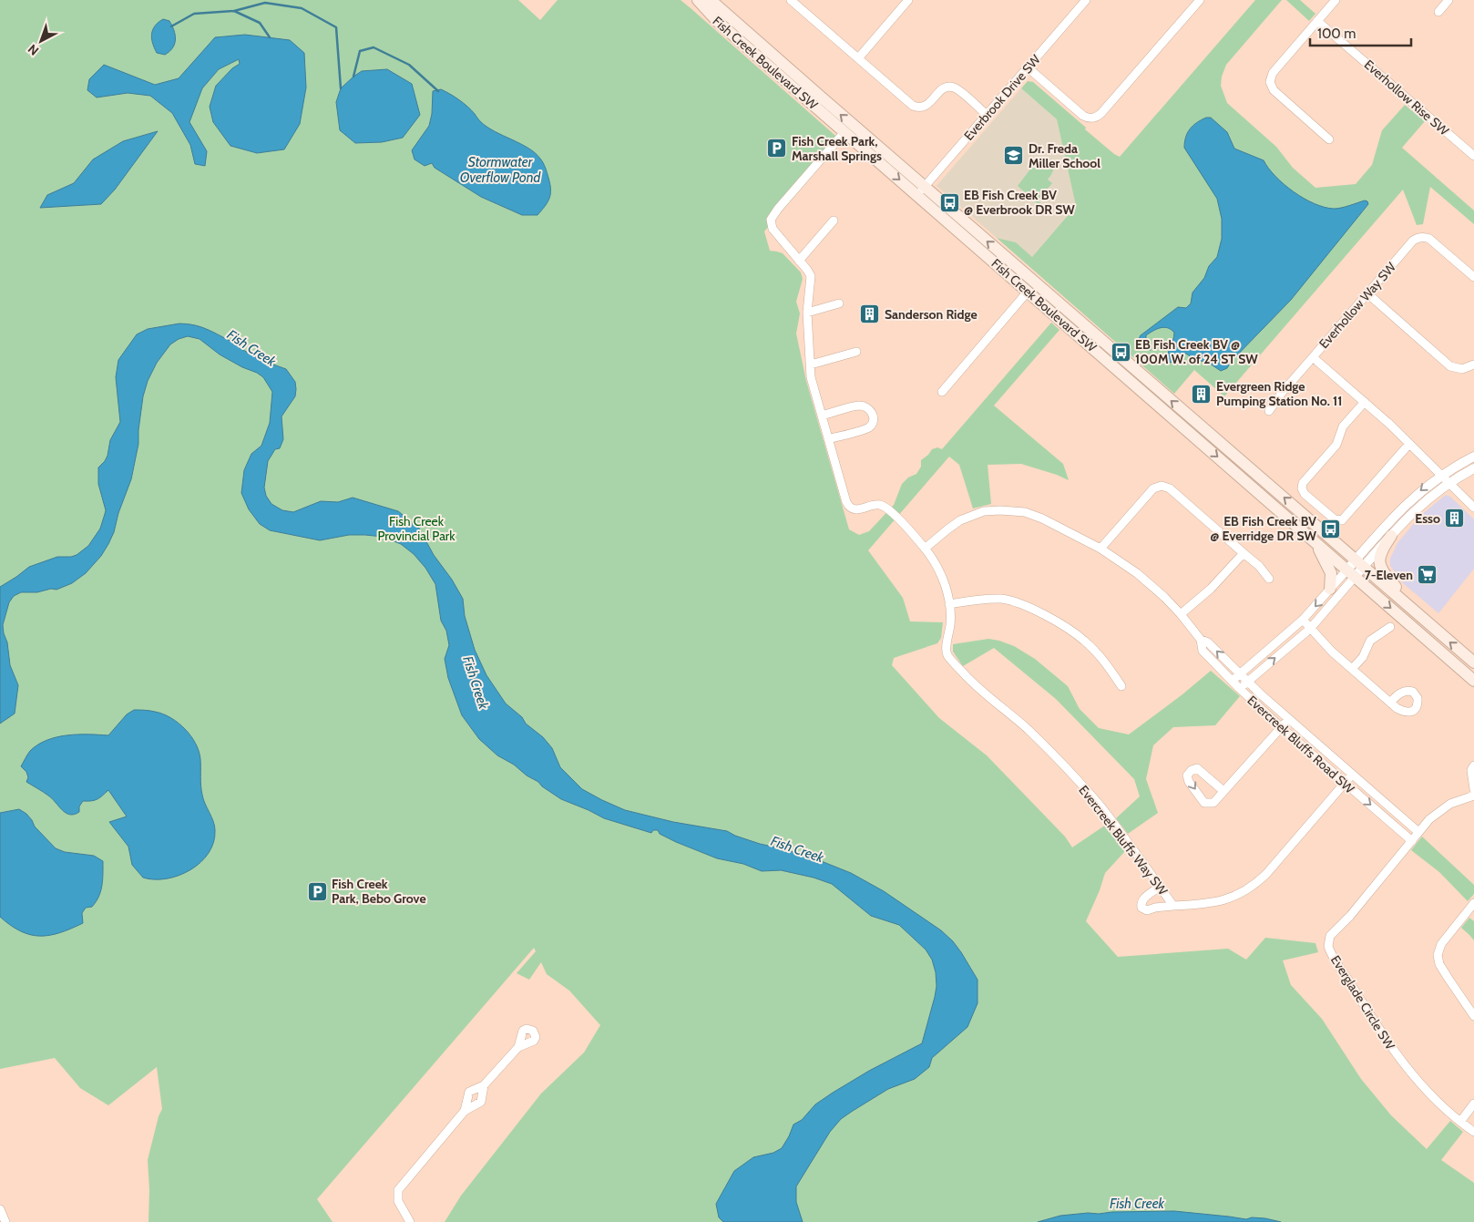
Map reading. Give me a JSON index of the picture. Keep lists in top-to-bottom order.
{
  "streets": {
    "main road": ["Fish Creek Boulevard SW"],
    "street": [
      "Everbrook Drive SW",
      "Everhollow Rise SW",
      "Everhollow Way SW",
      "Evercreek Bluffs Road SW",
      "Evercreek Bluffs Way SW",
      "Everglade Circle SW"
    ]
  },
  "crossings": [
    ["Fish Creek Boulevard SW", "Everbrook Drive SW"],
    ["Evercreek Bluffs Road SW", "Evercreek Bluffs Way SW"],
    ["Evercreek Bluffs Road SW", "Everglade Circle SW"]
  ],
  "water": ["Stormwater Overflow Pond", "Fish Creek"],
  "parks": ["Fish Creek Provincial Park"],
  "places": {
    "parking": ["Fish Creek Park, Marshall Springs", "Fish Creek Park, Bebo Grove"],
    "school or university": ["Dr. Freda Miller School"],
    "bus stop": ["EB Fish Creek BV @ Everbrook DR SW", "EB Fish Creek BV @ 100M W. of 24 ST SW", "EB Fish Creek BV @ Everridge DR SW"],
    "building": ["Sanderson Ridge", "Evergreen Ridge Pumping Station No. 11", "Esso"],
    "supermarket": ["7-Eleven"]
  },
  "scale_bar": "100 m",
  "north": "bottom left"
}
